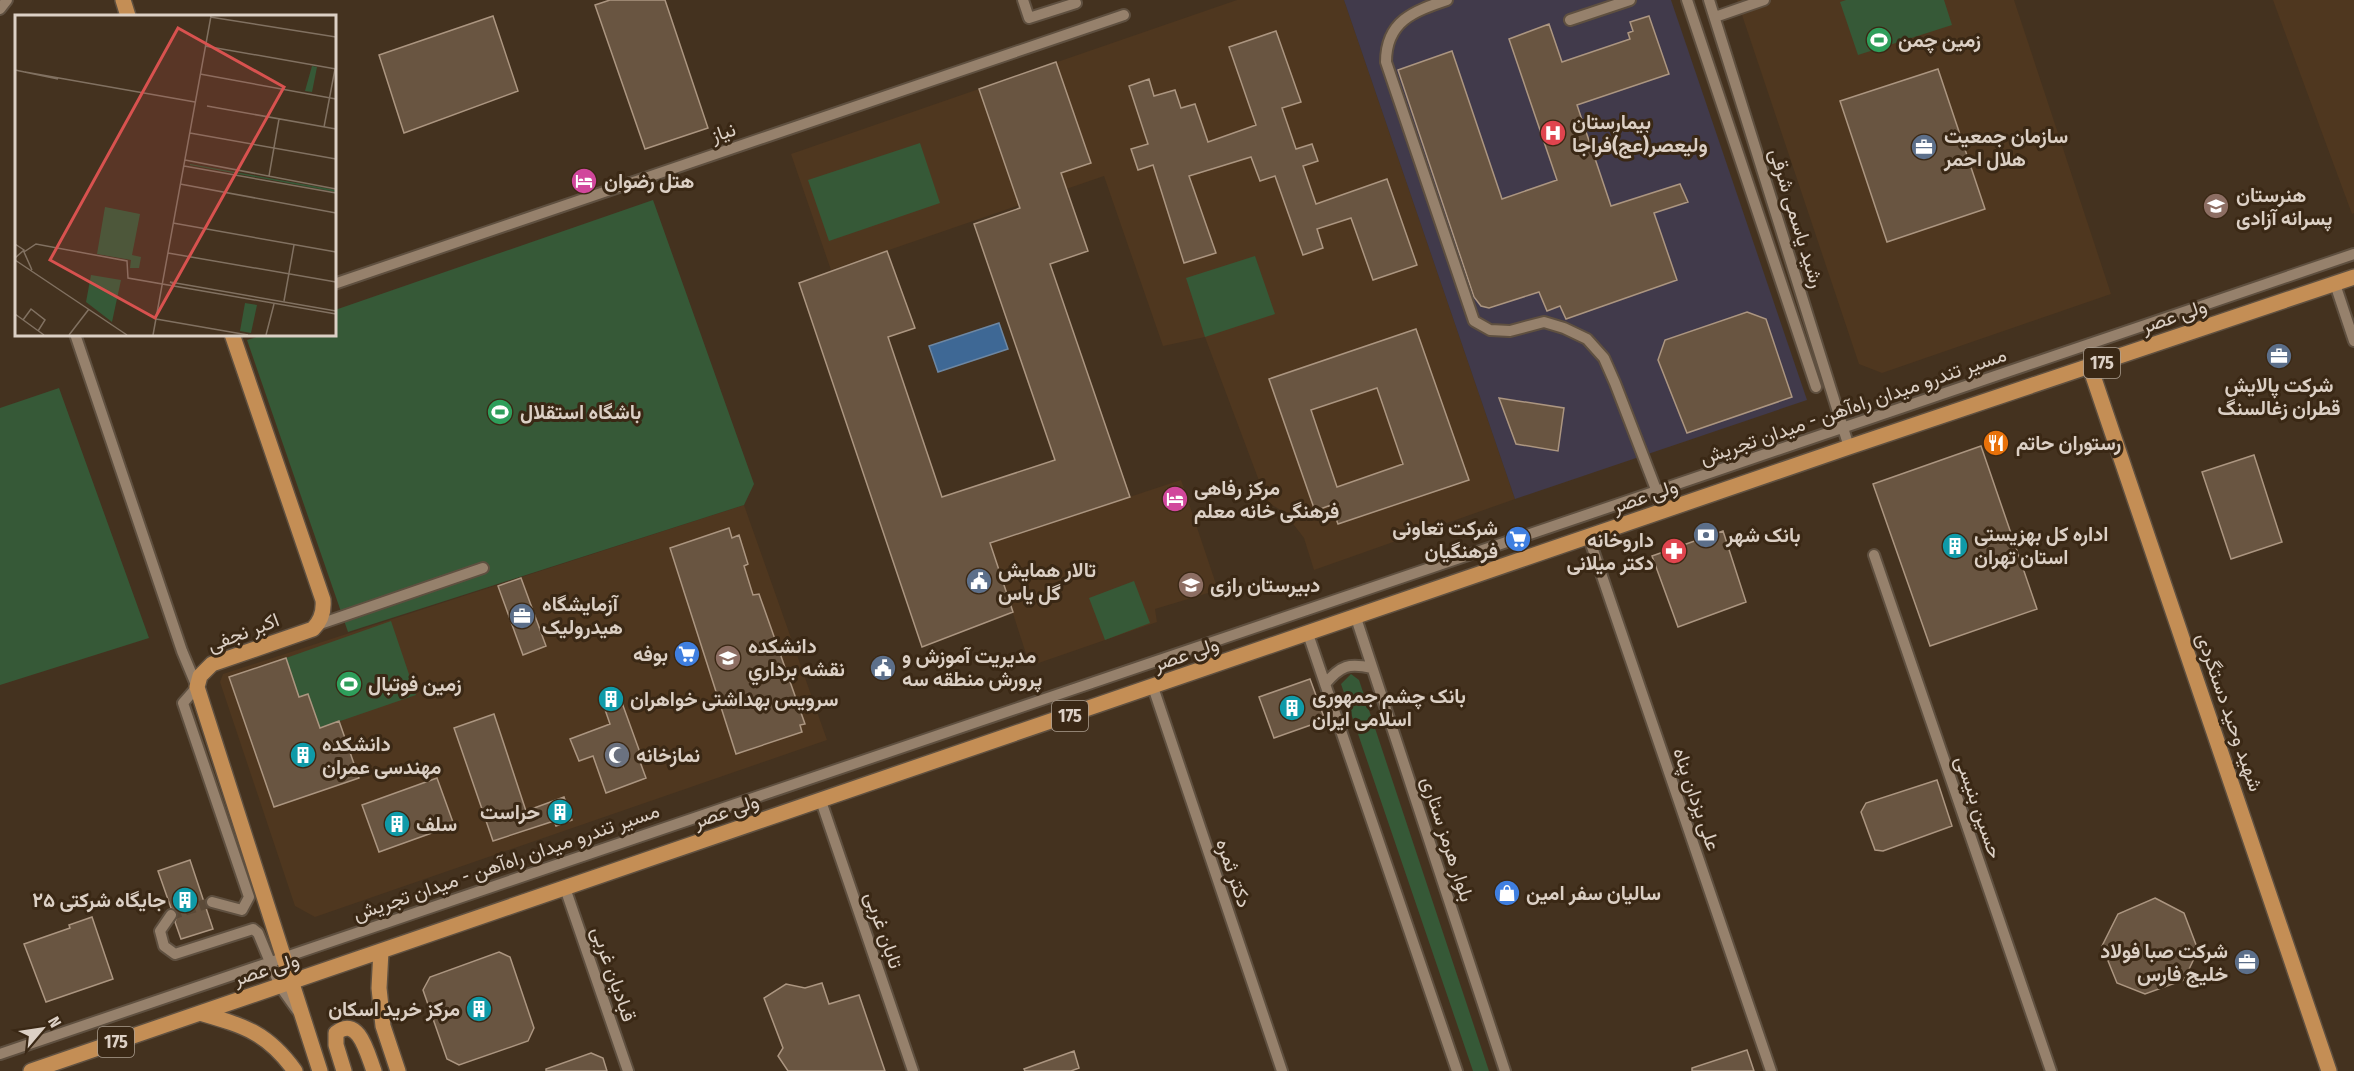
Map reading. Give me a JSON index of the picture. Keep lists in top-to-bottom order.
{
  "streets": {
    "main road": [
      "ولی عصر",
      "175",
      "اکبر نجفی",
      "شهید وحید دستگردی"
    ],
    "street": [
      "نیاز",
      "رشید یاسمی شرقی",
      "مسیر تندرو میدان راه‌آهن - میدان تجریش",
      "علی یزدان پناه",
      "حسین بنیسی",
      "بلوار هرمز ستاری",
      "دکتر ثمره",
      "تابان غربی",
      "قبادیان غربی"
    ]
  },
  "crossings": [
    ["رشید یاسمی شرقی", "ولی عصر"],
    ["رشید یاسمی شرقی", "مسیر تندرو میدان راه‌آهن - میدان تجریش"],
    ["ولی عصر", "شهید وحید دستگردی"],
    ["ولی عصر", "علی یزدان پناه"],
    ["ولی عصر", "بلوار هرمز ستاری"],
    ["ولی عصر", "دکتر ثمره"],
    ["ولی عصر", "تابان غربی"],
    ["ولی عصر", "قبادیان غربی"]
  ],
  "places": {
    "sports": ["زمین چمن", "باشگاه استقلال", "زمین فوتبال"],
    "hospital": ["بیمارستان ولیعصر(عج)فراجا"],
    "office": [
      "سازمان جمعیت هلال احمر",
      "شرکت پالایش قطران زغالسنگ",
      "آزمایشگاه هیدرولیک",
      "شرکت صبا فولاد خلیج فارس"
    ],
    "hotel": ["هتل رضوان", "مرکز رفاهی فرهنگی خانه معلم"],
    "school or university": ["هنرستان پسرانه آزادی", "دبیرستان رازی", "دانشكده نقشه برداري"],
    "restaurant": ["رستوران حاتم"],
    "bank": ["بانک شهر"],
    "supermarket": ["شرکت تعاونی فرهنگیان", "بوفه"],
    "building": [
      "اداره کل بهزیستی استان تهران",
      "سرویس بهداشتی خواهران",
      "بانک چشم جمهوری اسلامی ایران",
      "دانشکده مهندسی عمران",
      "حراست",
      "سلف",
      "جایگاه شرکتی ۲۵",
      "مرکز خرید اسکان"
    ],
    "pharmacy": ["داروخانه دکتر میلانی"],
    "public building": ["تالار همایش گل یاس", "مدیریت آموزش و پرورش منطقه سه"],
    "mosque": ["نمازخانه"],
    "shop": ["سالیان سفر امین"]
  },
  "north": "top right"
}
